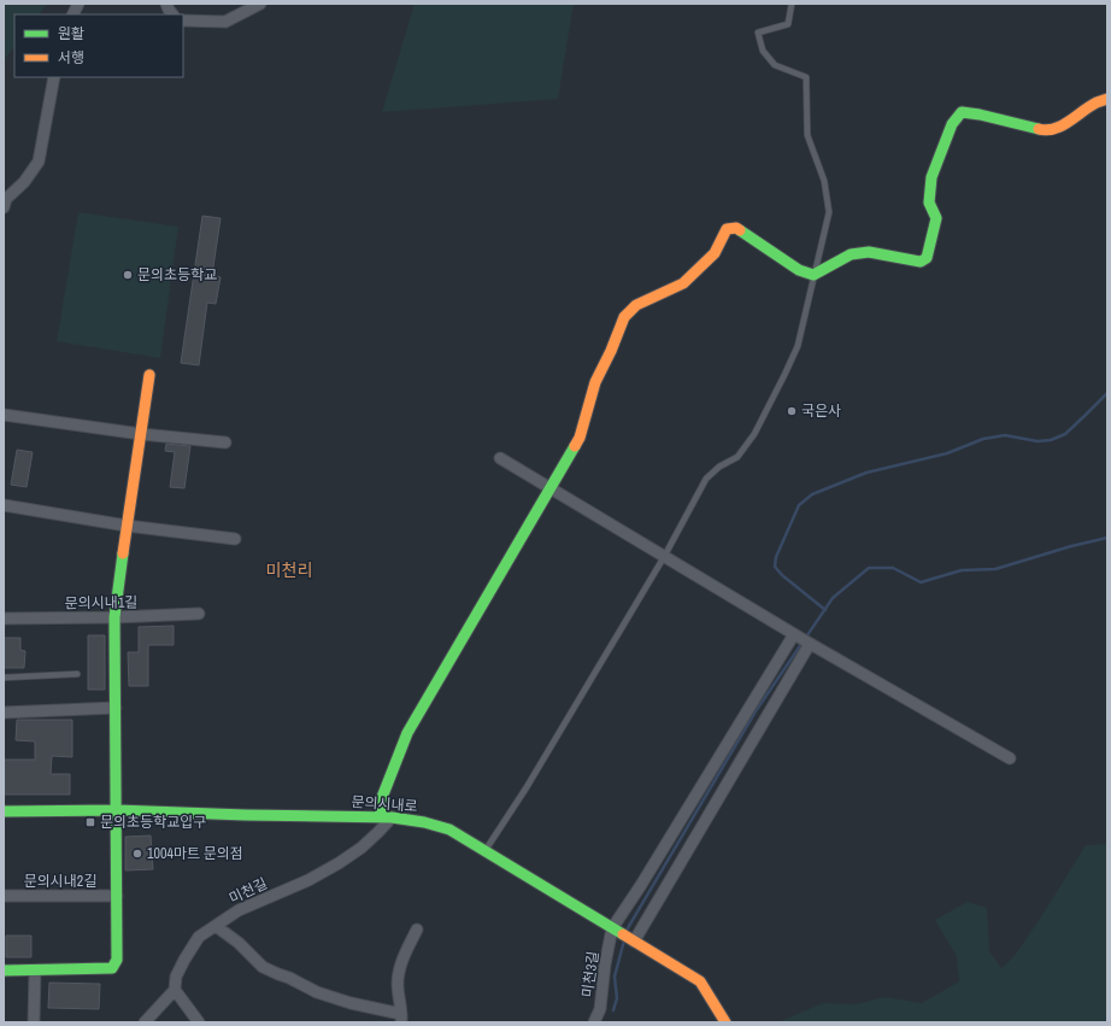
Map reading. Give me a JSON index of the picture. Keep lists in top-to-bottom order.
{
  "streets": {
    "street": [
      "문의시내1길",
      "문의시내로",
      "문의시내2길",
      "미천길",
      "미천3길"
    ]
  },
  "crossings": [
    ["문의시내1길", "문의시내2길"],
    ["문의시내로", "문의시내2길"],
    ["문의시내로", "미천길"],
    ["문의시내로", "미천3길"]
  ],
  "districts": ["미천리"],
  "places": {
    "other": ["문의초등학교", "국은사", "1004마트 문의점"],
    "transit": ["문의초등학교입구"]
  },
  "legend": ["원활", "서행"]
}
